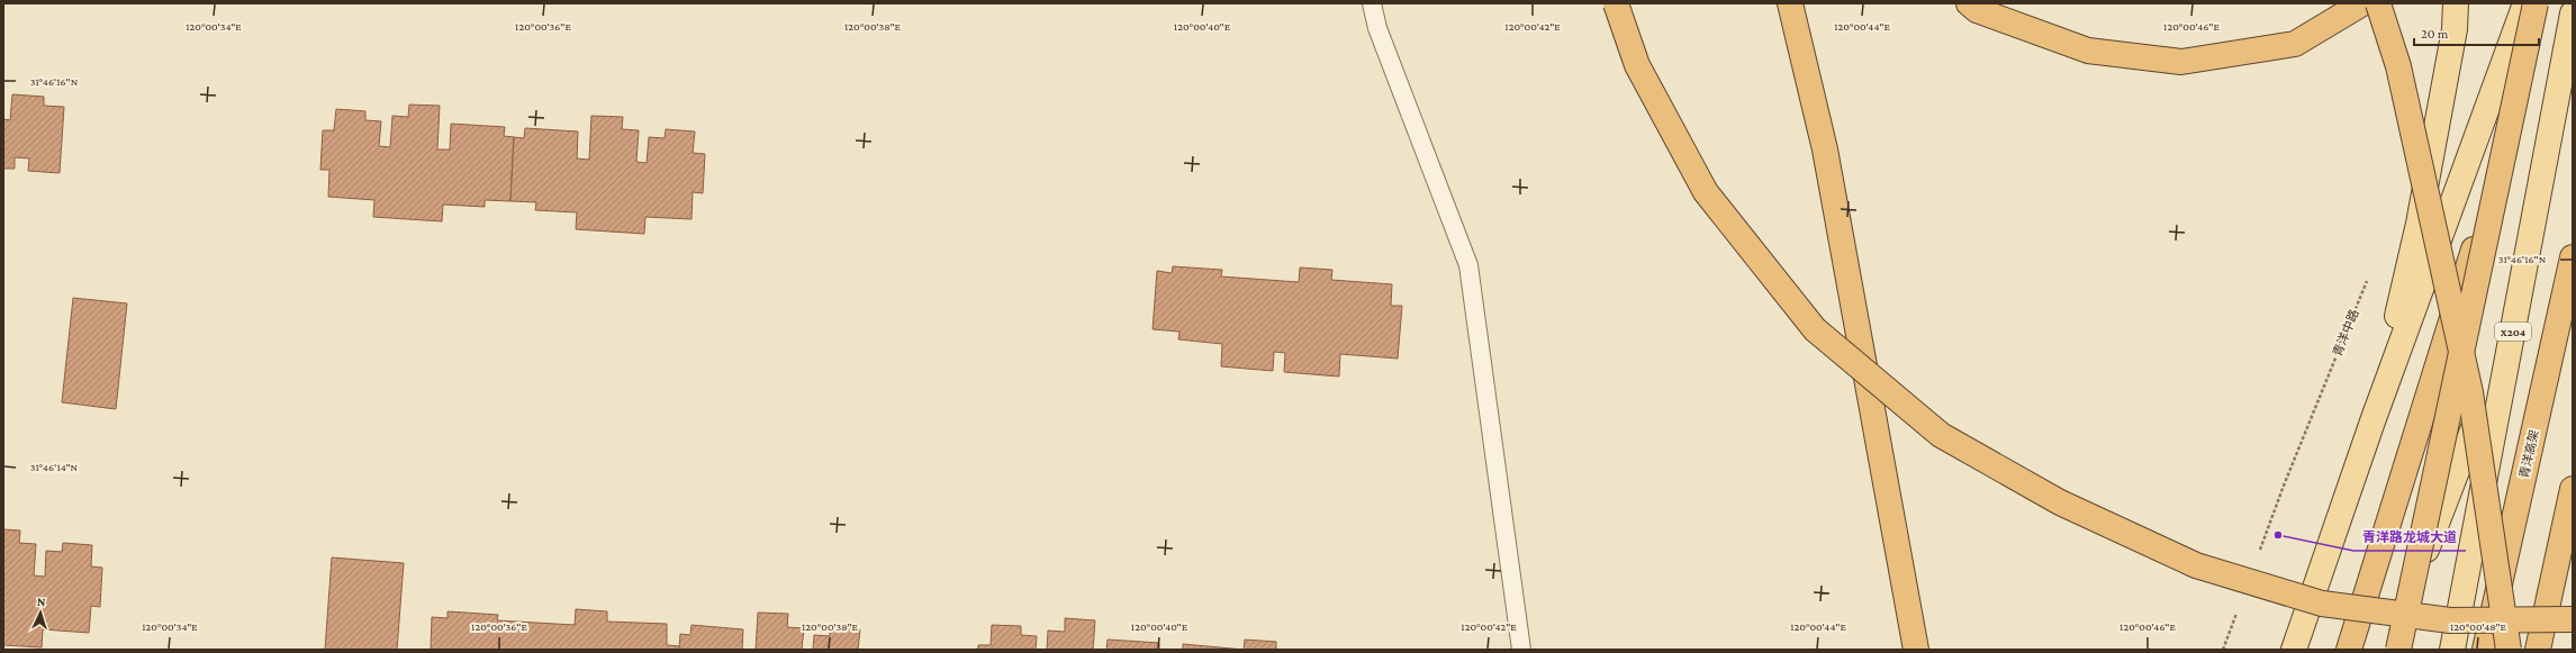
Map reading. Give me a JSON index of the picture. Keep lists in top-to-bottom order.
{
  "streets": {
    "highway": ["青洋高架"],
    "main road": ["X204"],
    "path": ["青洋中路"]
  },
  "places": ["青洋路龙城大道"],
  "scale_bar": "20 m",
  "north": "top",
  "coordinates": [
    "120°00'34\"E",
    "120°00'36\"E",
    "120°00'38\"E",
    "120°00'40\"E",
    "120°00'42\"E",
    "120°00'44\"E",
    "120°00'46\"E",
    "31°46'16\"N",
    "31°46'14\"N",
    "120°00'48\"E"
  ]
}
